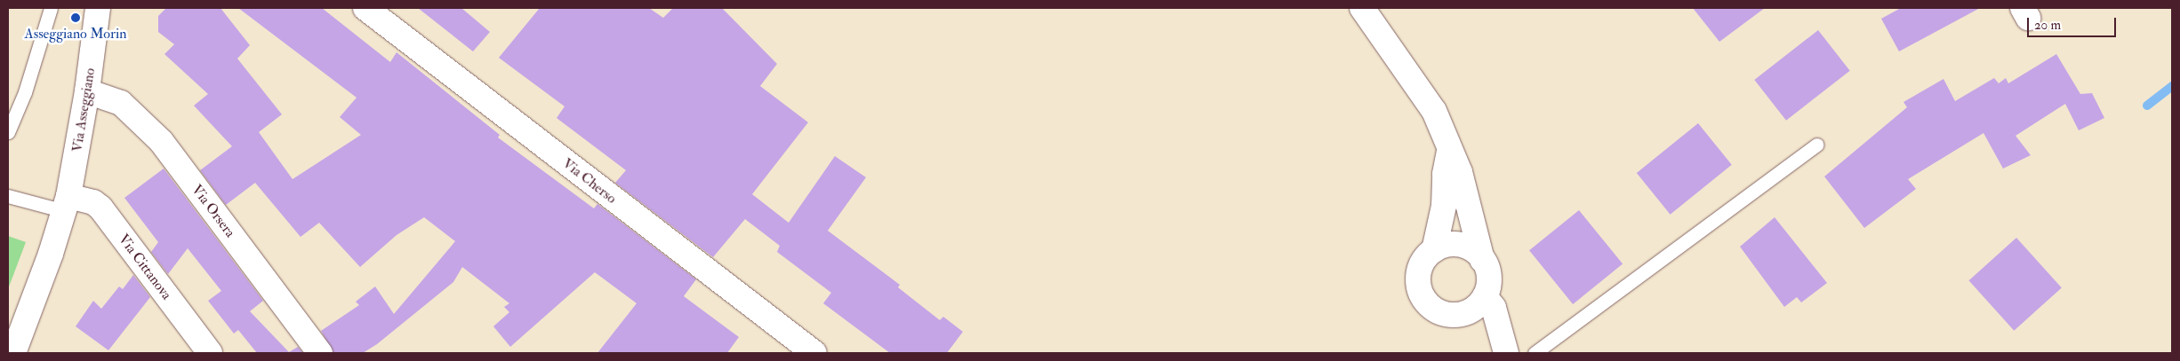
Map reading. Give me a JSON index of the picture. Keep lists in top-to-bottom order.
{
  "streets": {
    "street": [
      "Via Asseggiano",
      "Via Cherso",
      "Via Orsera",
      "Via Cittanova"
    ]
  },
  "crossings": [
    ["Via Asseggiano", "Via Orsera"],
    ["Via Asseggiano", "Via Cittanova"]
  ],
  "places": ["Asseggiano Morin"],
  "scale_bar": "20 m"
}
